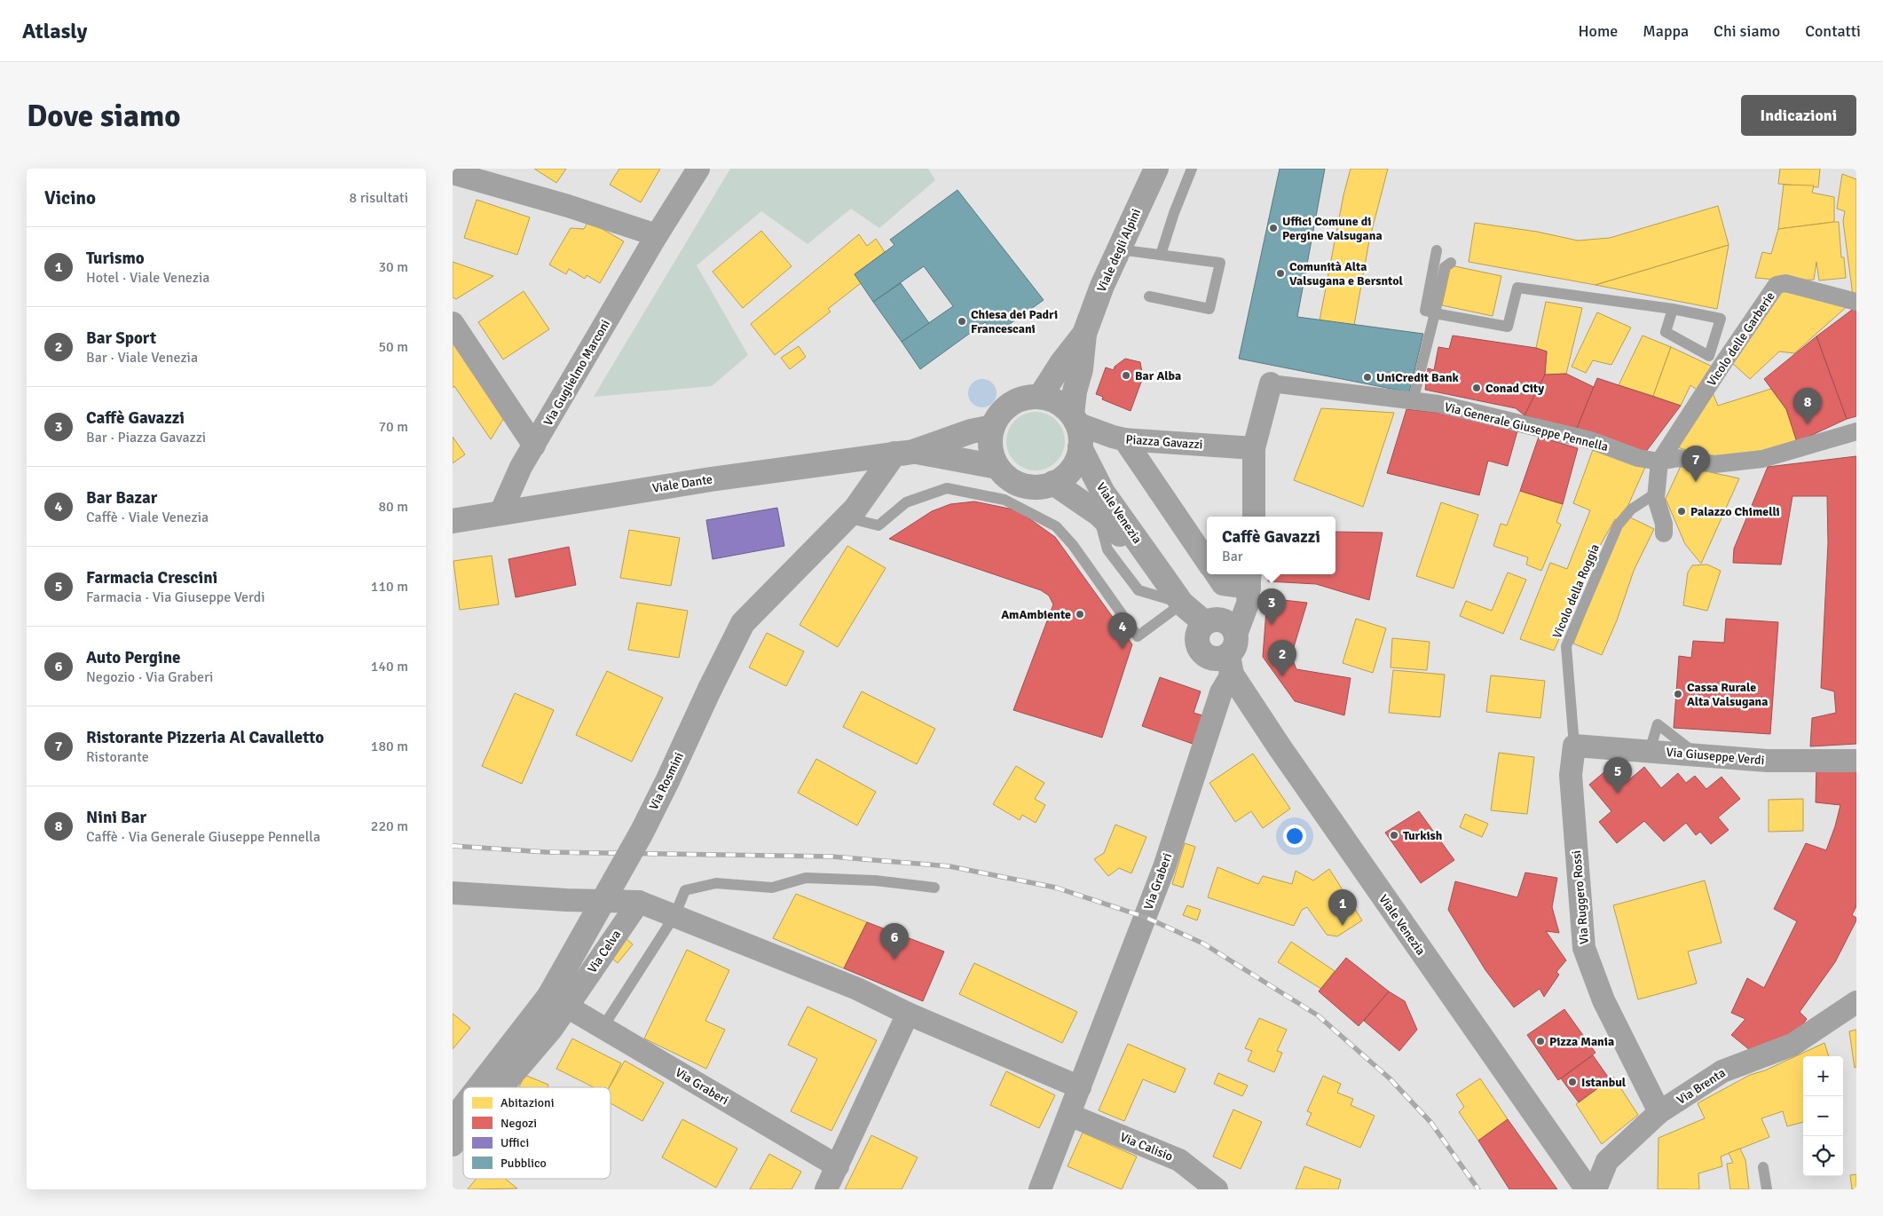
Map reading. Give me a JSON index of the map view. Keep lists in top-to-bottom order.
{
  "streets": {
    "main road": [
      "Viale degli Alpini",
      "Viale Dante",
      "Viale Venezia",
      "Via Rosmini"
    ],
    "street": [
      "Vicolo delle Garberie",
      "Via Guglielmo Marconi",
      "Via Generale Giuseppe Pennella",
      "Piazza Gavazzi",
      "Via Giuseppe Verdi",
      "Via Graberi",
      "Via Ruggero Rossi",
      "Via Celva",
      "Via Brenta",
      "Via Calisio"
    ],
    "lane": ["Vicolo della Roggia"]
  },
  "crossings": [
    ["Vicolo delle Garberie", "Via Generale Giuseppe Pennella"],
    ["Via Guglielmo Marconi", "Viale Dante"],
    ["Piazza Gavazzi", "Viale Dante"],
    ["Piazza Gavazzi", "Viale Venezia"],
    ["Viale Dante", "Viale Venezia"],
    ["Viale Dante", "Via Rosmini"],
    ["Viale Venezia", "Via Graberi"],
    ["Viale Venezia", "Via Brenta"],
    ["Vicolo della Roggia", "Via Giuseppe Verdi"],
    ["Vicolo della Roggia", "Via Ruggero Rossi"],
    ["Via Giuseppe Verdi", "Via Ruggero Rossi"],
    ["Via Rosmini", "Via Graberi"],
    ["Via Rosmini", "Via Celva"],
    ["Via Graberi", "Via Celva"],
    ["Via Graberi", "Via Calisio"],
    ["Via Ruggero Rossi", "Via Brenta"]
  ],
  "places": [
    "Uffici Comune di Pergine Valsugana",
    "Comunità Alta Valsugana e Bersntol",
    "Chiesa dei Padri Francescani",
    "Bar Alba",
    "UniCredit Bank",
    "Conad City",
    "Palazzo Chimelli",
    "AmAmbiente",
    "Cassa Rurale Alta Valsugana",
    "Turkish",
    "Pizza Mania",
    "Istanbul"
  ],
  "legend": [
    "Abitazioni",
    "Negozi",
    "Uffici",
    "Pubblico"
  ],
  "page": {
    "header": "Atlasly",
    "nav": [
      "Home",
      "Mappa",
      "Chi siamo",
      "Contatti"
    ],
    "buttons": "Indicazioni",
    "title": "Dove siamo",
    "heading": ["Vicino", "8 risultati"],
    "list": [
      {
        "mark": "1",
        "name": "Turismo",
        "note": "Hotel · Viale Venezia",
        "value": "30 m"
      },
      {
        "mark": "2",
        "name": "Bar Sport",
        "note": "Bar · Viale Venezia",
        "value": "50 m"
      },
      {
        "mark": "3",
        "name": "Caffè Gavazzi",
        "note": "Bar · Piazza Gavazzi",
        "value": "70 m"
      },
      {
        "mark": "4",
        "name": "Bar Bazar",
        "note": "Caffè · Viale Venezia",
        "value": "80 m"
      },
      {
        "mark": "5",
        "name": "Farmacia Crescini",
        "note": "Farmacia · Via Giuseppe Verdi",
        "value": "110 m"
      },
      {
        "mark": "6",
        "name": "Auto Pergine",
        "note": "Negozio · Via Graberi",
        "value": "140 m"
      },
      {
        "mark": "7",
        "name": "Ristorante Pizzeria Al Cavalletto",
        "note": "Ristorante",
        "value": "180 m"
      },
      {
        "mark": "8",
        "name": "Nini Bar",
        "note": "Caffè · Via Generale Giuseppe Pennella",
        "value": "220 m"
      }
    ],
    "pins": [
      "8",
      "7",
      "3",
      "4",
      "2",
      "5",
      "1",
      "6"
    ],
    "popup": ["Caffè Gavazzi", "Bar"],
    "map_buttons": ["+", "−"]
  }
}
